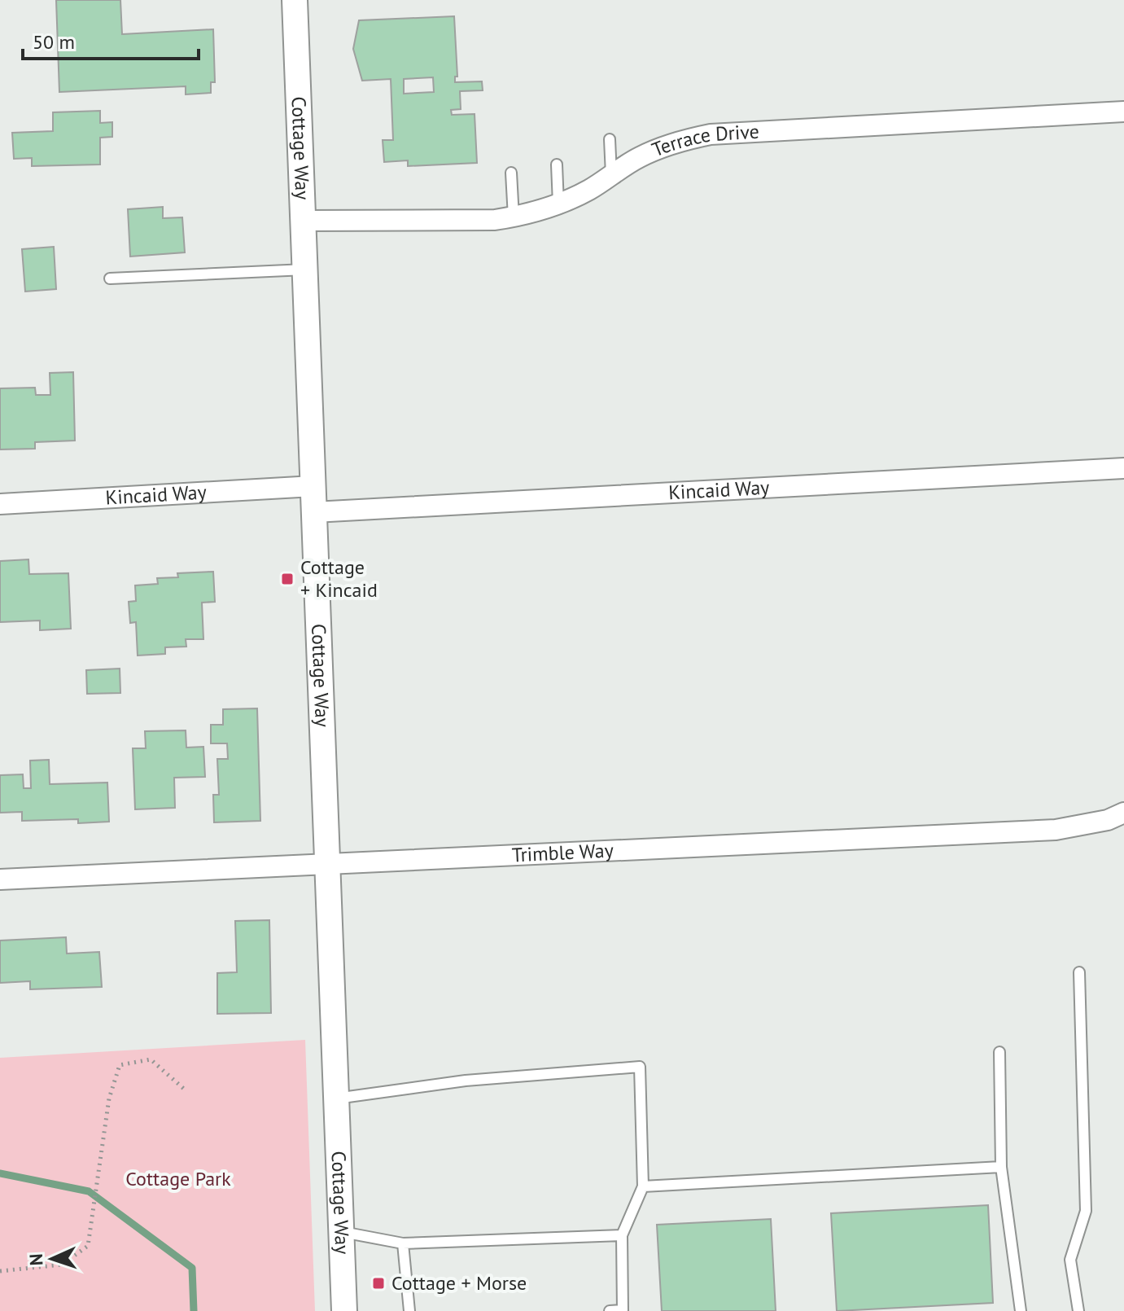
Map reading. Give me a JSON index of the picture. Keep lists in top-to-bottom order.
{
  "streets": {
    "street": [
      "Terrace Drive",
      "Cottage Way",
      "Kincaid Way",
      "Trimble Way"
    ]
  },
  "crossings": [
    ["Terrace Drive", "Cottage Way"],
    ["Cottage Way", "Kincaid Way"],
    ["Cottage Way", "Trimble Way"]
  ],
  "parks": ["Cottage Park"],
  "places": {
    "transit": ["Cottage + Kincaid", "Cottage + Morse"]
  },
  "scale_bar": "50 m",
  "north": "left"
}
